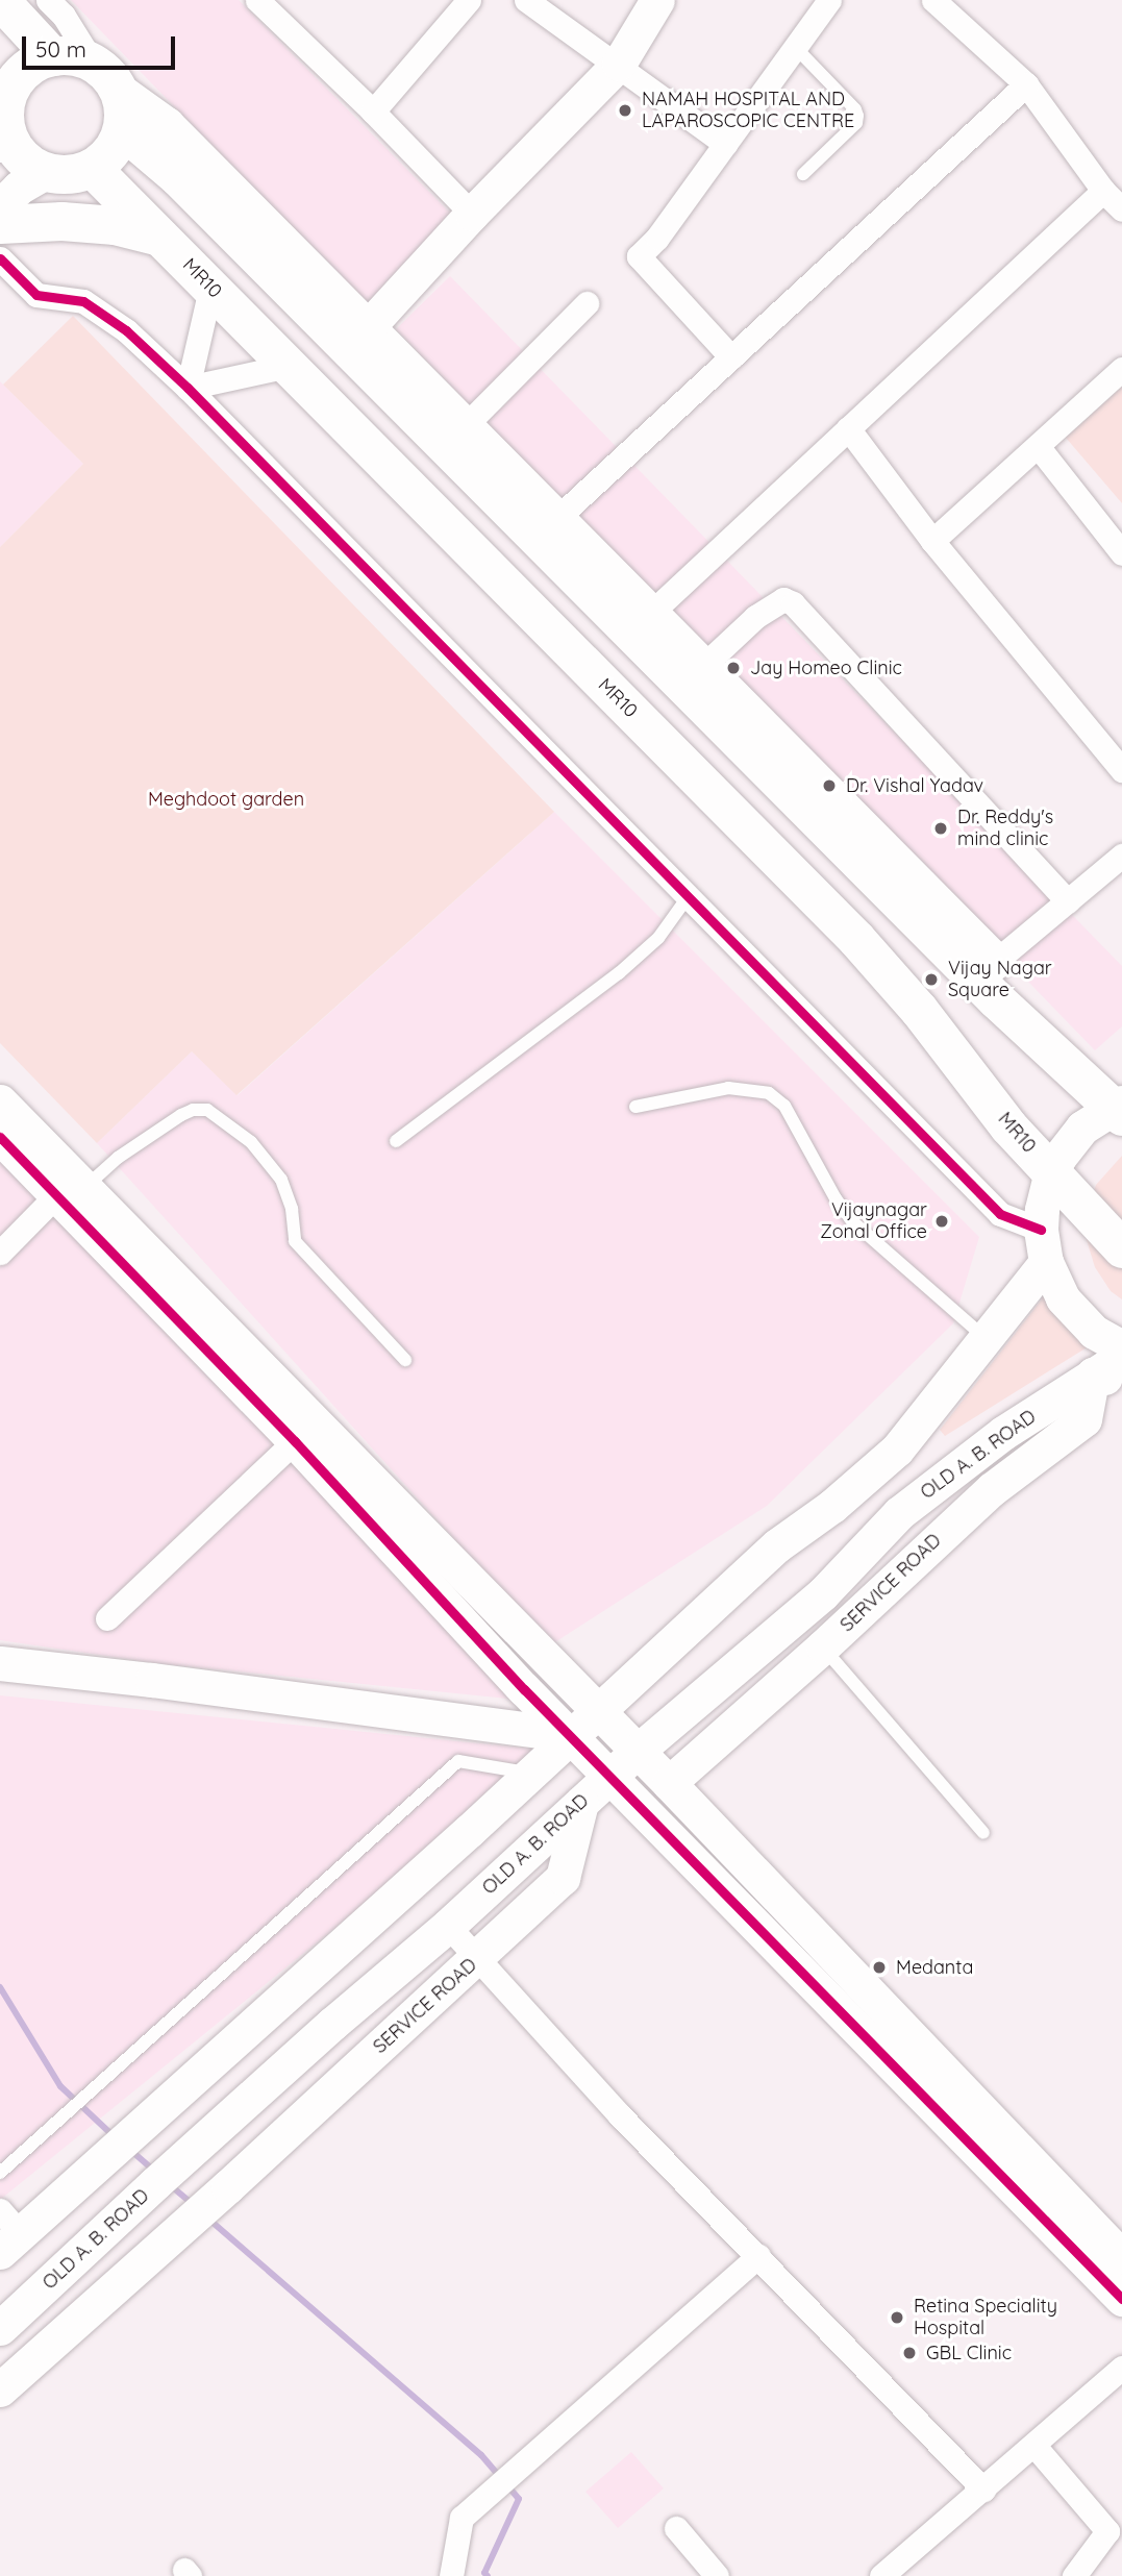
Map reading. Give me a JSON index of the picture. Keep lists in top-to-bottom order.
{
  "streets": {
    "main road": ["MR10"],
    "street": ["OLD A. B. ROAD", "SERVICE ROAD"]
  },
  "crossings": [
    ["OLD A. B. ROAD", "SERVICE ROAD"]
  ],
  "parks": ["Meghdoot garden"],
  "places": [
    "NAMAH HOSPITAL AND LAPAROSCOPIC CENTRE",
    "Jay Homeo Clinic",
    "Dr. Vishal Yadav",
    "Dr. Reddy's mind clinic",
    "Vijay Nagar Square",
    "Vijaynagar Zonal Office",
    "Medanta",
    "Retina Speciality Hospital",
    "GBL Clinic"
  ],
  "scale_bar": "50 m"
}
